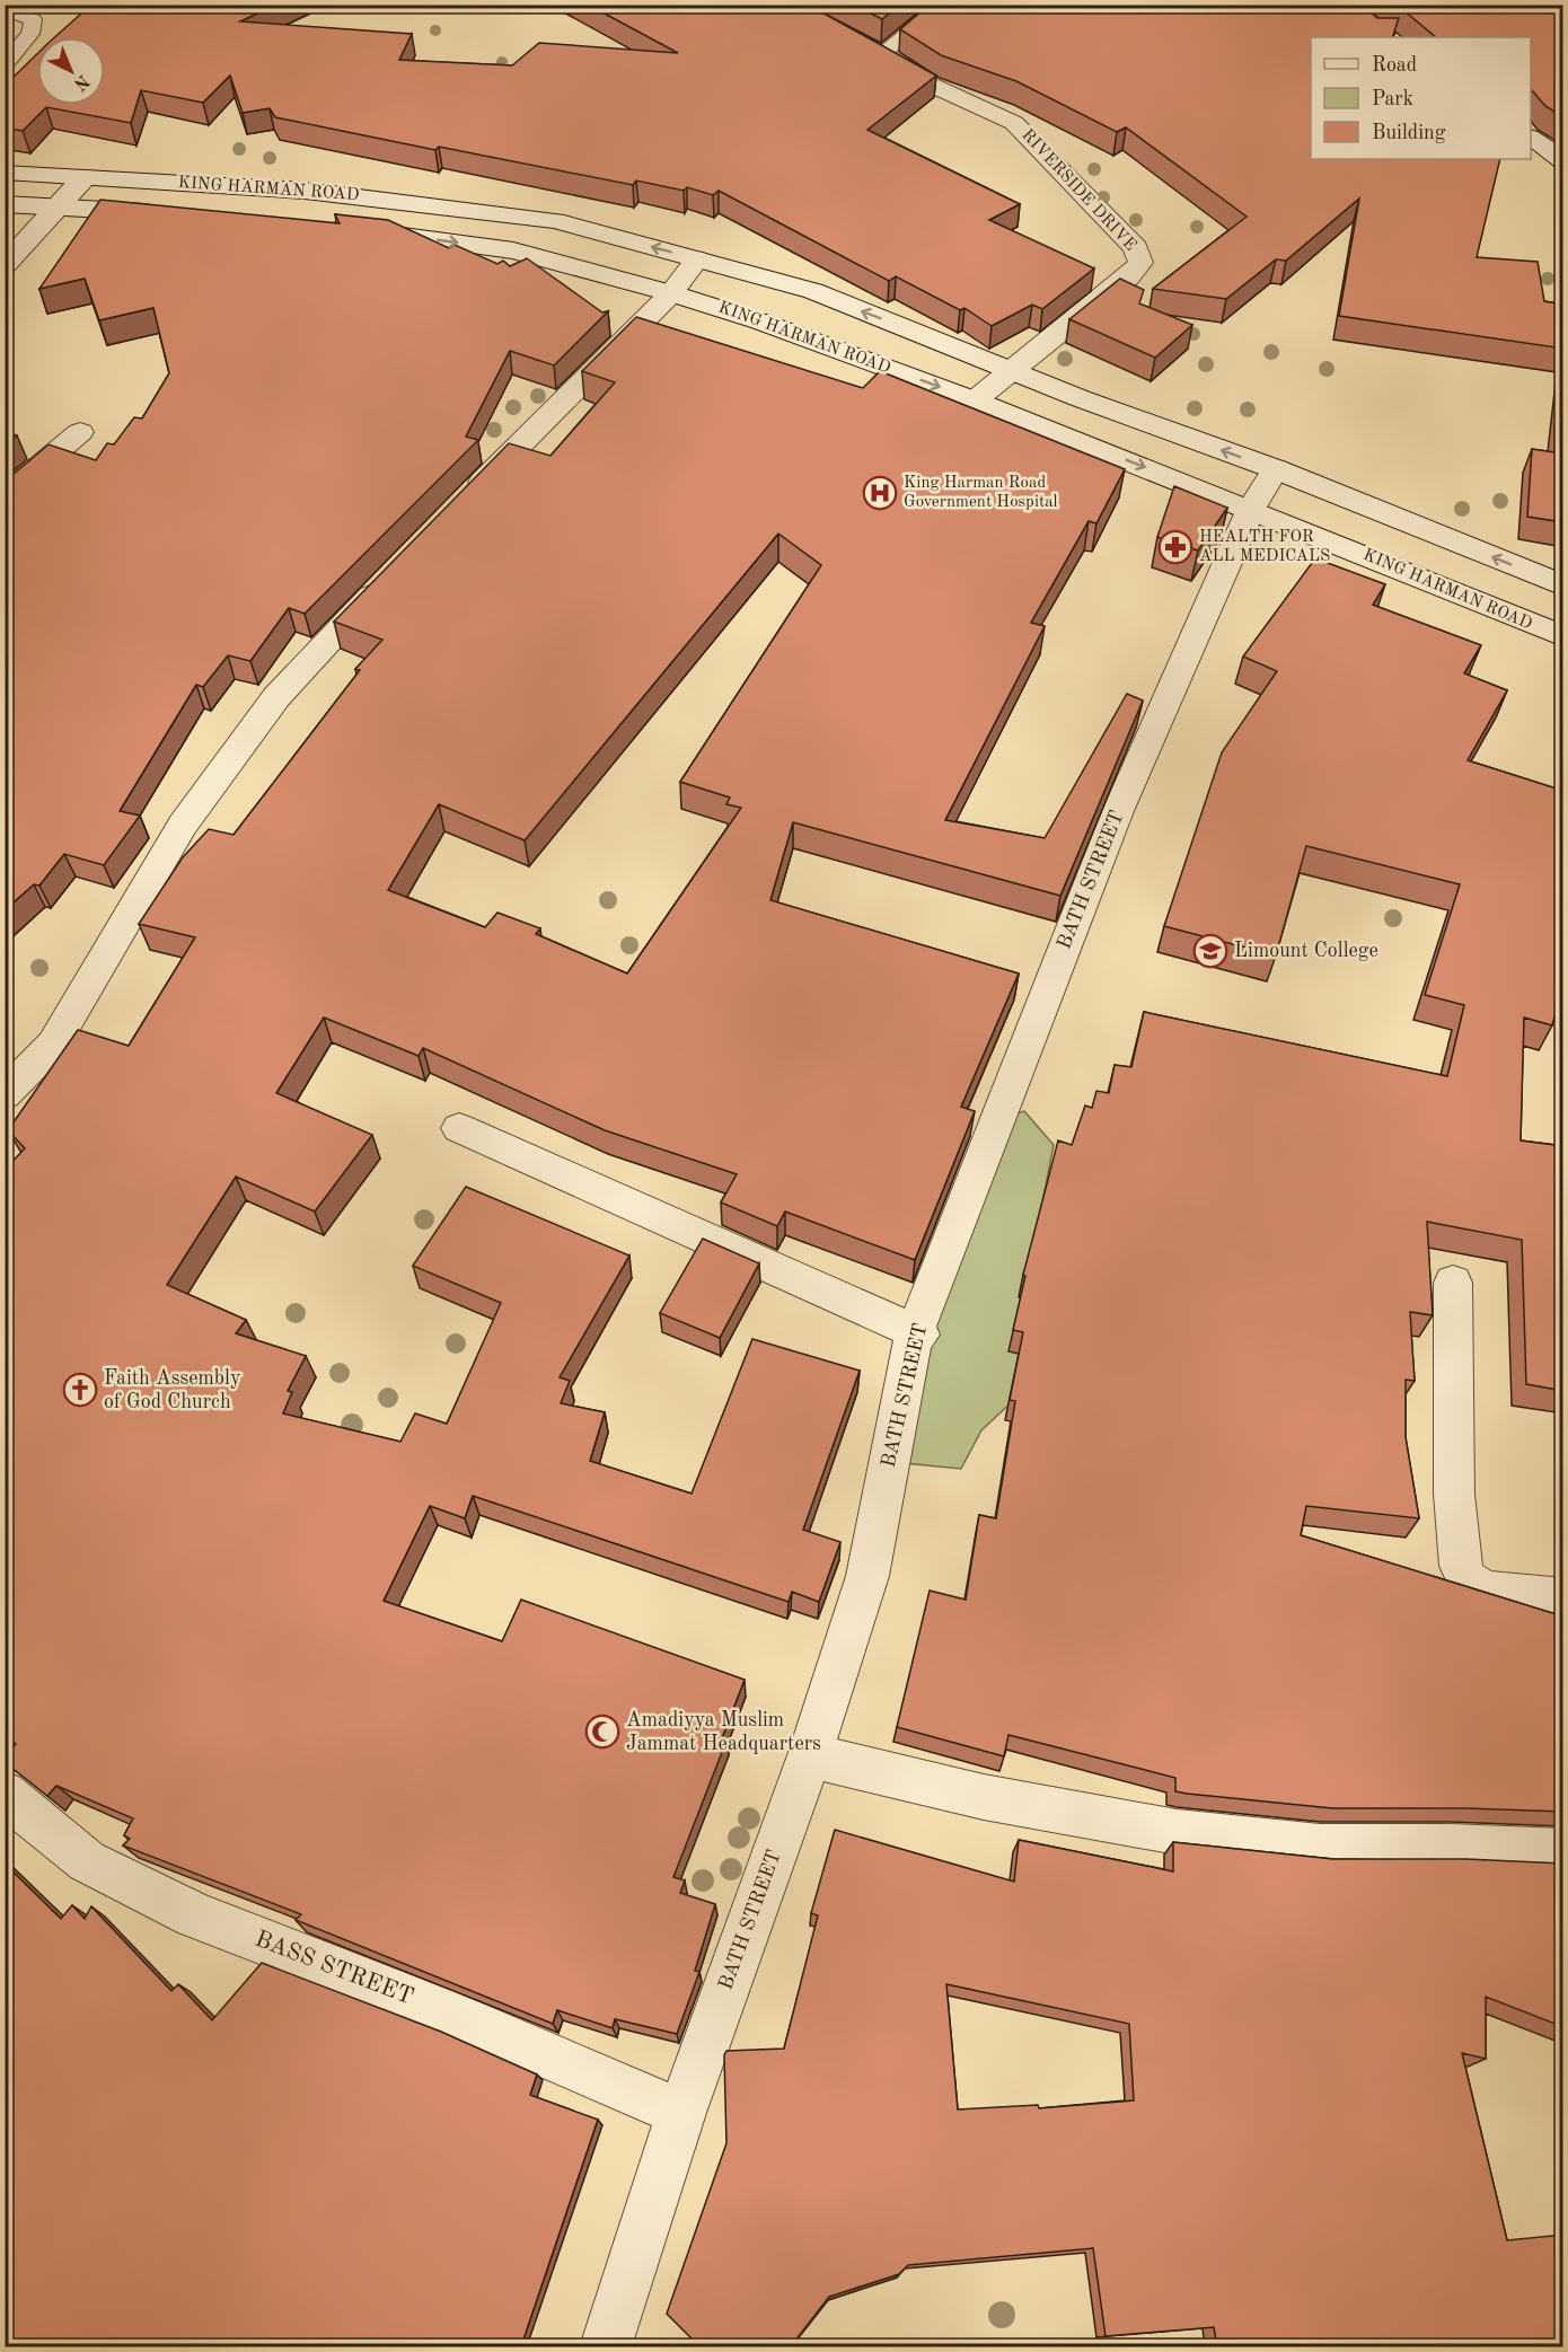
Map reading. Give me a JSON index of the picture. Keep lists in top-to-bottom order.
{
  "streets": {
    "street": [
      "KING HARMAN ROAD",
      "RIVERSIDE DRIVE",
      "BATH STREET",
      "BASS STREET"
    ]
  },
  "crossings": [
    ["KING HARMAN ROAD", "RIVERSIDE DRIVE"],
    ["KING HARMAN ROAD", "BATH STREET"],
    ["BATH STREET", "BASS STREET"]
  ],
  "places": {
    "hospital": ["King Harman Road Government Hospital"],
    "pharmacy": ["HEALTH FOR ALL MEDICALS"],
    "school or university": ["Limount College"],
    "church": ["Faith Assembly of God Church"],
    "mosque": ["Amadiyya Muslim Jammat Headquarters"]
  },
  "legend": ["Road", "Park", "Building"],
  "north": "bottom right"
}
